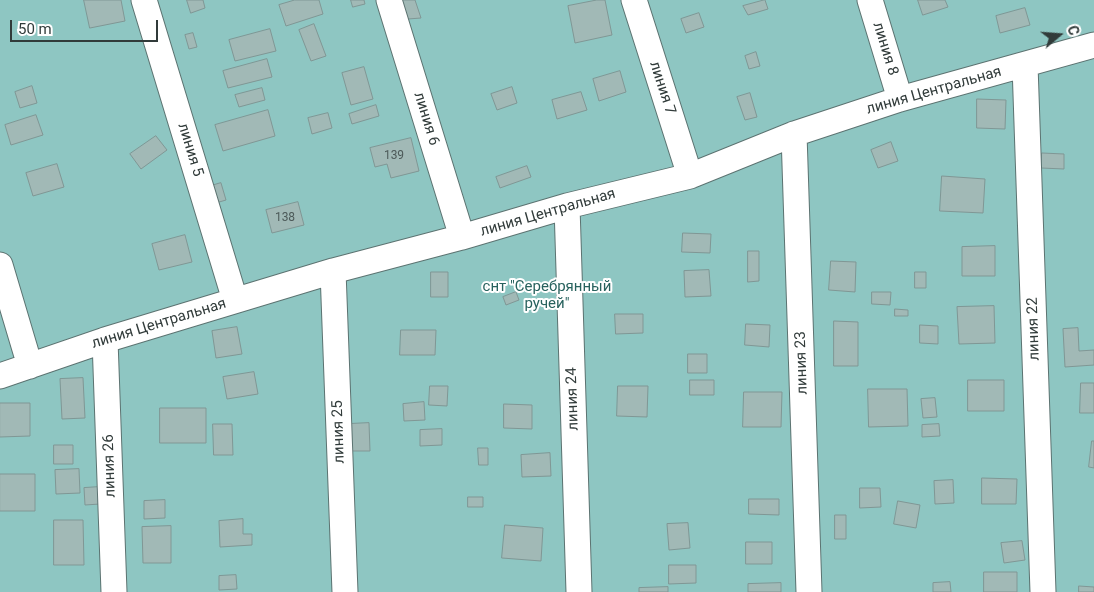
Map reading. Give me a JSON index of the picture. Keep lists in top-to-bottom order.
{
  "streets": {
    "street": [
      "линия 8",
      "линия 7",
      "линия Центральная",
      "линия 6",
      "линия 5",
      "линия 22",
      "линия 23",
      "линия 24",
      "линия 25",
      "линия 26"
    ]
  },
  "crossings": [
    ["линия 8", "линия Центральная"],
    ["линия 7", "линия Центральная"],
    ["линия Центральная", "линия 6"],
    ["линия Центральная", "линия 5"],
    ["линия Центральная", "линия 22"],
    ["линия Центральная", "линия 23"],
    ["линия Центральная", "линия 24"],
    ["линия Центральная", "линия 25"],
    ["линия Центральная", "линия 26"]
  ],
  "parks": ["снт \"Серебрянный ручей\""],
  "house_numbers": ["139", "138"],
  "scale_bar": "50 m",
  "north": "right"
}
